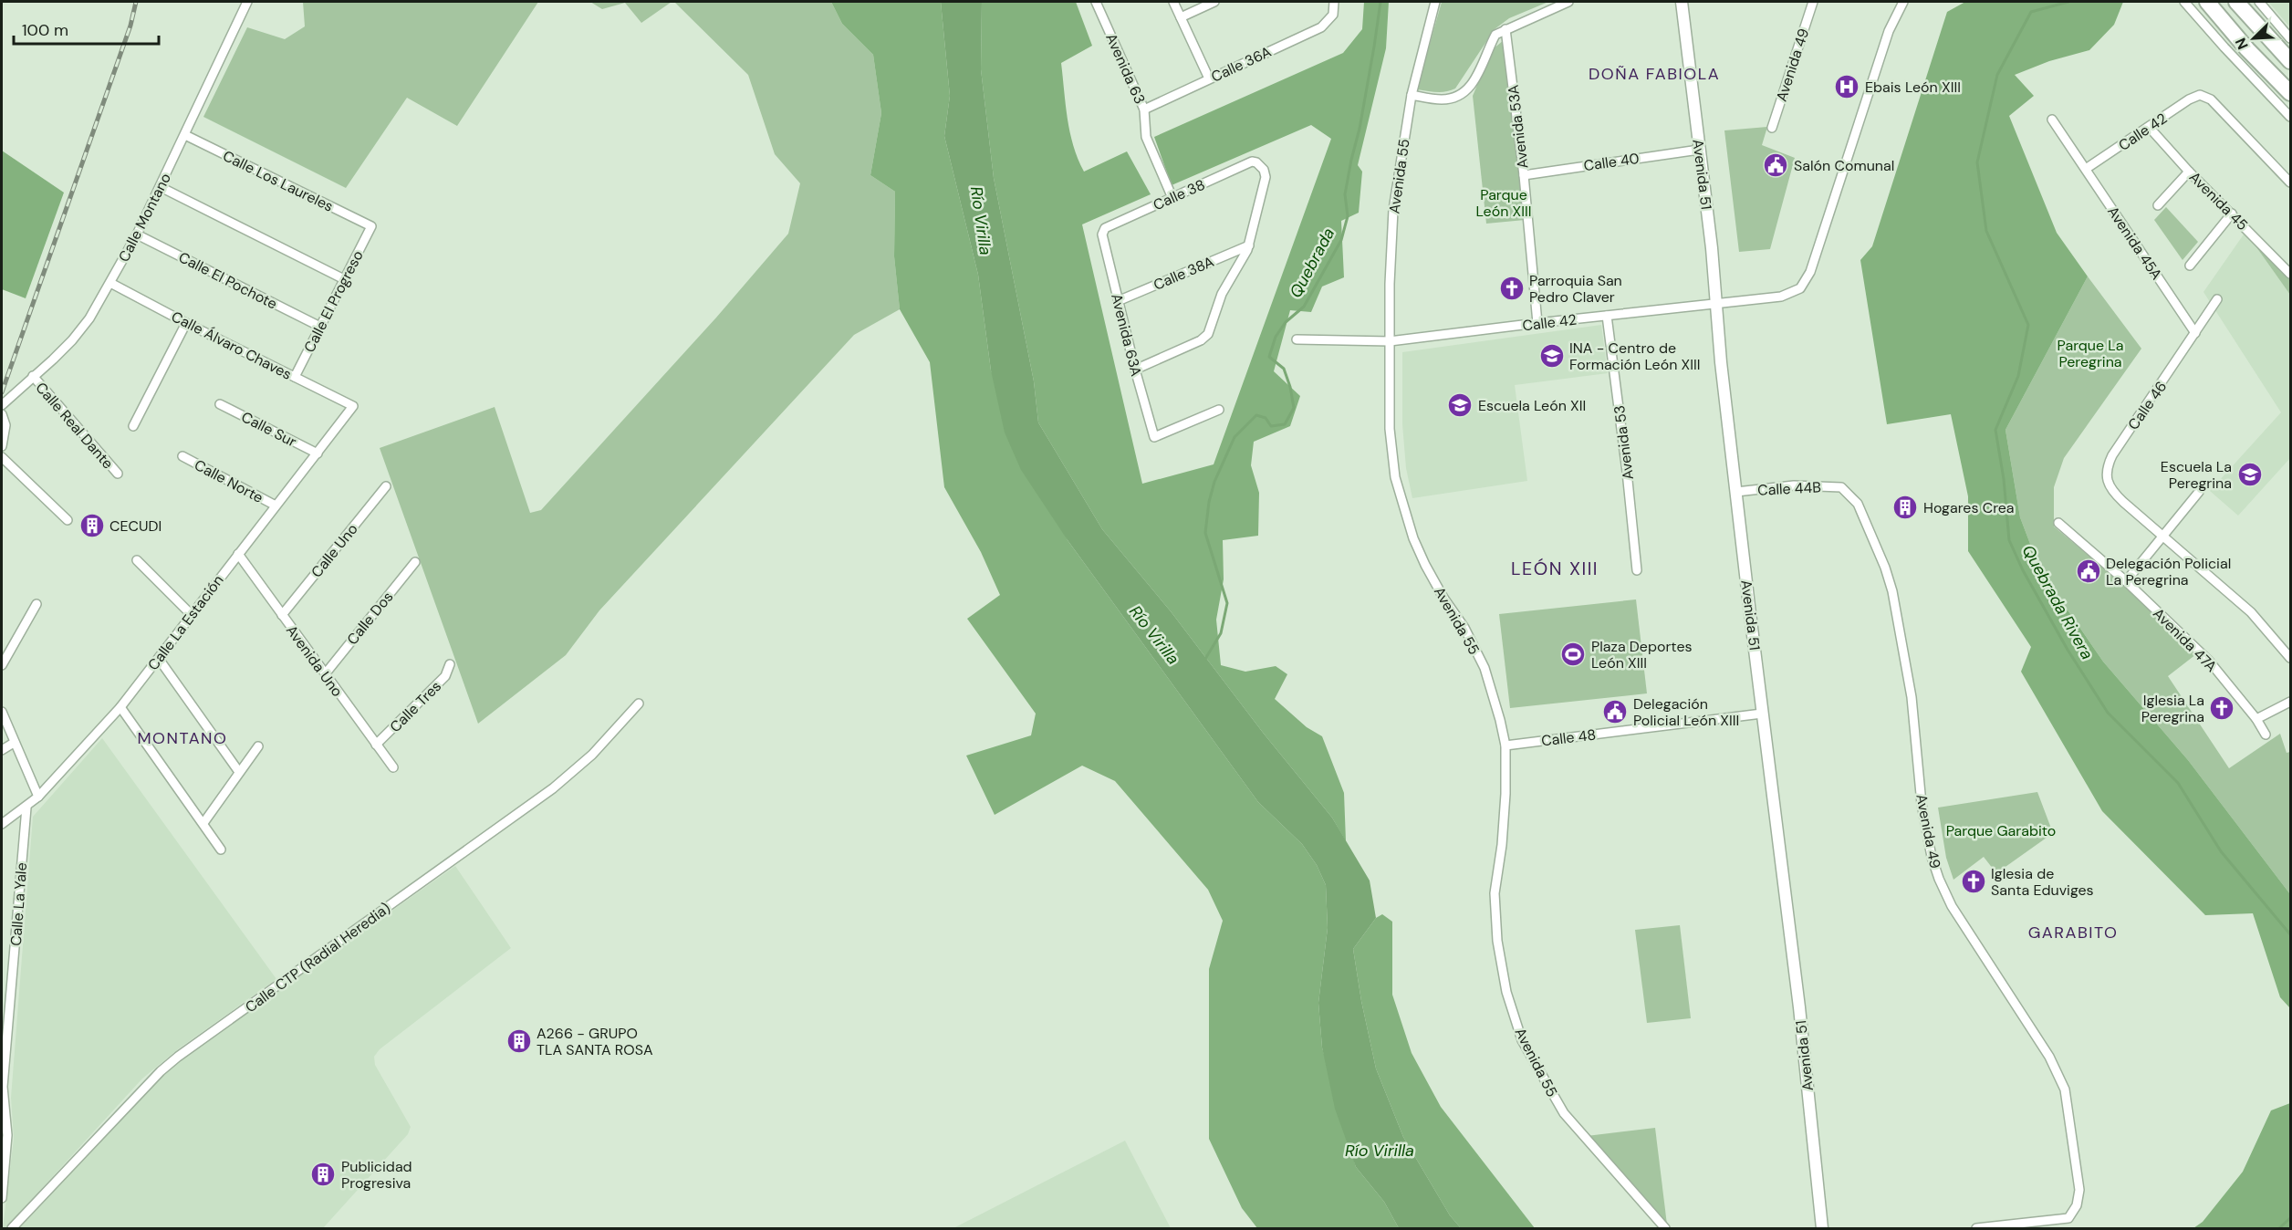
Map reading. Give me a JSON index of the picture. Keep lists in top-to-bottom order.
{
  "streets": {
    "street": [
      "Calle 36A",
      "Avenida 49",
      "Avenida 63",
      "Avenida 53A",
      "Calle 42",
      "Calle 40",
      "Avenida 51",
      "Avenida 55",
      "Calle Los Laureles",
      "Calle 38",
      "Avenida 45",
      "Calle Montano",
      "Avenida 45A",
      "Calle 38A",
      "Calle El Pochote",
      "Calle El Progreso",
      "Avenida 63A",
      "Calle Álvaro Chaves",
      "Calle 46",
      "Calle Real Dante",
      "Calle Sur",
      "Avenida 53",
      "Calle Norte",
      "Calle 44B",
      "Calle Uno",
      "Calle Dos",
      "Calle La Estación",
      "Avenida 47A",
      "Avenida Uno",
      "Calle Tres",
      "Calle 48",
      "Calle La Yale",
      "Calle CTP (Radial Heredia)"
    ]
  },
  "crossings": [
    ["Calle 36A", "Avenida 63"],
    ["Avenida 49", "Calle 44B"],
    ["Avenida 63", "Calle 38"],
    ["Avenida 53A", "Calle 42"],
    ["Avenida 53A", "Calle 40"],
    ["Calle 42", "Avenida 51"],
    ["Calle 42", "Avenida 55"],
    ["Calle 42", "Avenida 45"],
    ["Calle 42", "Avenida 45A"],
    ["Calle 42", "Avenida 53"],
    ["Calle 40", "Avenida 51"],
    ["Avenida 51", "Calle 44B"],
    ["Avenida 51", "Calle 48"],
    ["Avenida 55", "Calle 48"],
    ["Calle Los Laureles", "Calle Montano"],
    ["Calle Los Laureles", "Calle El Progreso"],
    ["Calle 38", "Calle 38A"],
    ["Calle 38", "Avenida 63A"],
    ["Calle Montano", "Calle El Pochote"],
    ["Calle Montano", "Calle Álvaro Chaves"],
    ["Calle Montano", "Calle Real Dante"],
    ["Avenida 45A", "Calle 46"],
    ["Calle 38A", "Avenida 63A"],
    ["Calle El Pochote", "Calle El Progreso"],
    ["Calle El Progreso", "Calle Álvaro Chaves"],
    ["Calle Álvaro Chaves", "Calle La Estación"],
    ["Calle Sur", "Calle La Estación"],
    ["Calle Norte", "Calle La Estación"],
    ["Calle Uno", "Avenida Uno"],
    ["Calle Dos", "Avenida Uno"],
    ["Calle La Estación", "Avenida Uno"],
    ["Calle La Estación", "Calle La Yale"],
    ["Avenida Uno", "Calle Tres"]
  ],
  "districts": [
    "DOÑA FABIOLA",
    "LEÓN XIII",
    "MONTANO",
    "GARABITO"
  ],
  "water": ["Río Virilla", "Quebrada", "Quebrada Rivera"],
  "parks": ["Parque León XIII", "Parque La Peregrina", "Parque Garabito"],
  "places": {
    "hospital": ["Ebais León XIII"],
    "public building": ["Salón Comunal", "Delegación Policial La Peregrina", "Delegación Policial León XIII"],
    "church": ["Parroquia San Pedro Claver", "Iglesia La Peregrina", "Iglesia de Santa Eduviges"],
    "school or university": ["INA - Centro de Formación León XIII", "Escuela León XII", "Escuela La Peregrina"],
    "building": [
      "Hogares Crea",
      "CECUDI",
      "A266 - GRUPO TLA SANTA ROSA",
      "Publicidad Progresiva"
    ],
    "sports": ["Plaza Deportes León XIII"]
  },
  "scale_bar": "100 m",
  "north": "bottom left"
}
